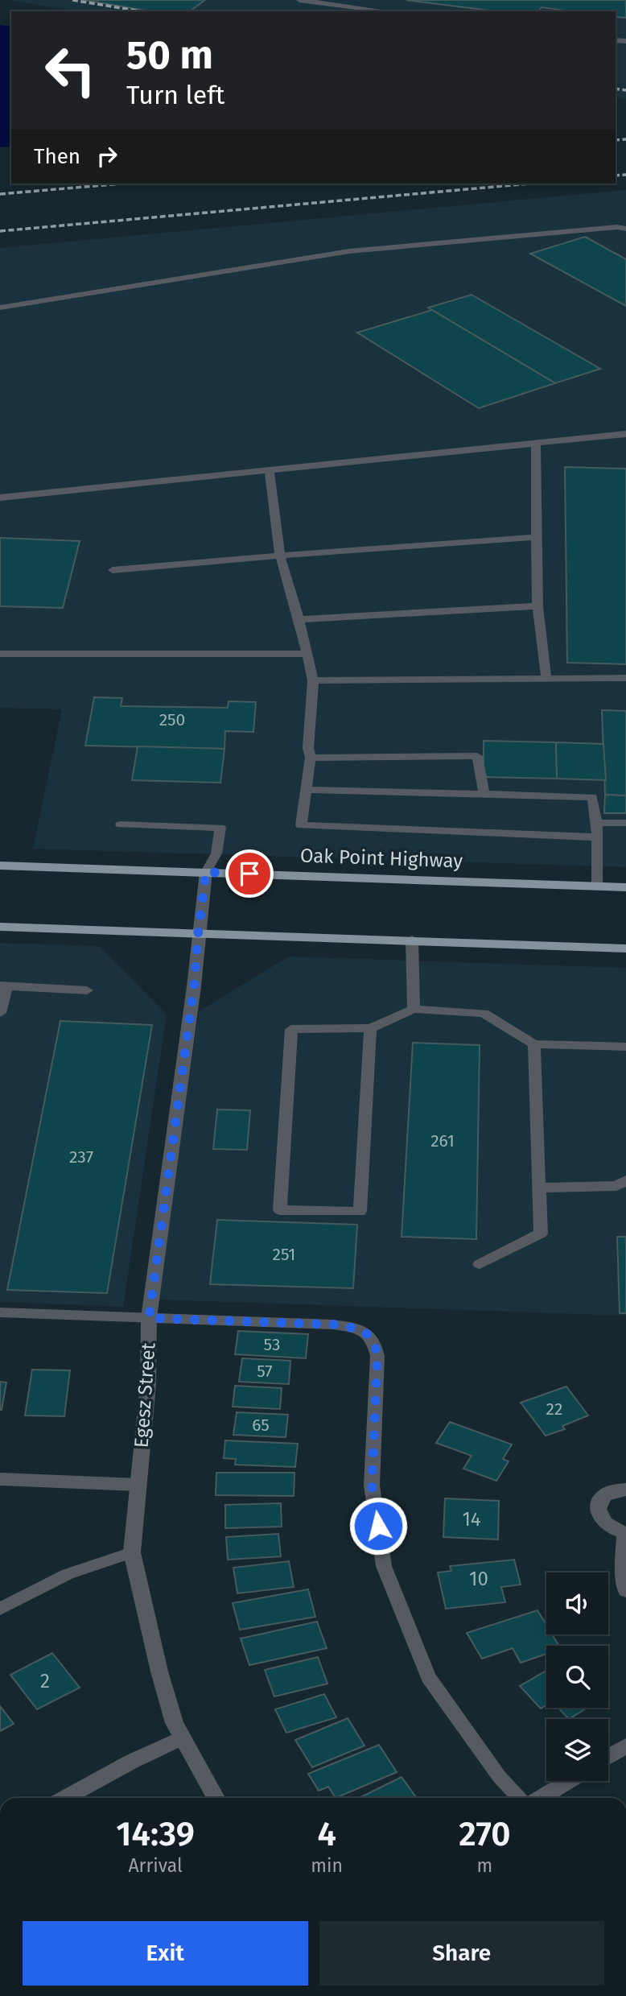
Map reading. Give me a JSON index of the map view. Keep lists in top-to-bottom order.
{
  "streets": {
    "main road": ["Oak Point Highway"],
    "street": ["Egesz Street"]
  },
  "crossings": [
    ["Oak Point Highway", "Egesz Street"]
  ],
  "house_numbers": [
    "250",
    "261",
    "237",
    "251",
    "53",
    "57",
    "22",
    "65",
    "14",
    "10",
    "2"
  ],
  "page": {
    "turn": ["50 m", "Turn left"],
    "then": "Then",
    "eta": [
      "14:39",
      "Arrival",
      "4",
      "min",
      "270",
      "m"
    ],
    "buttons": ["Exit", "Share"]
  }
}
